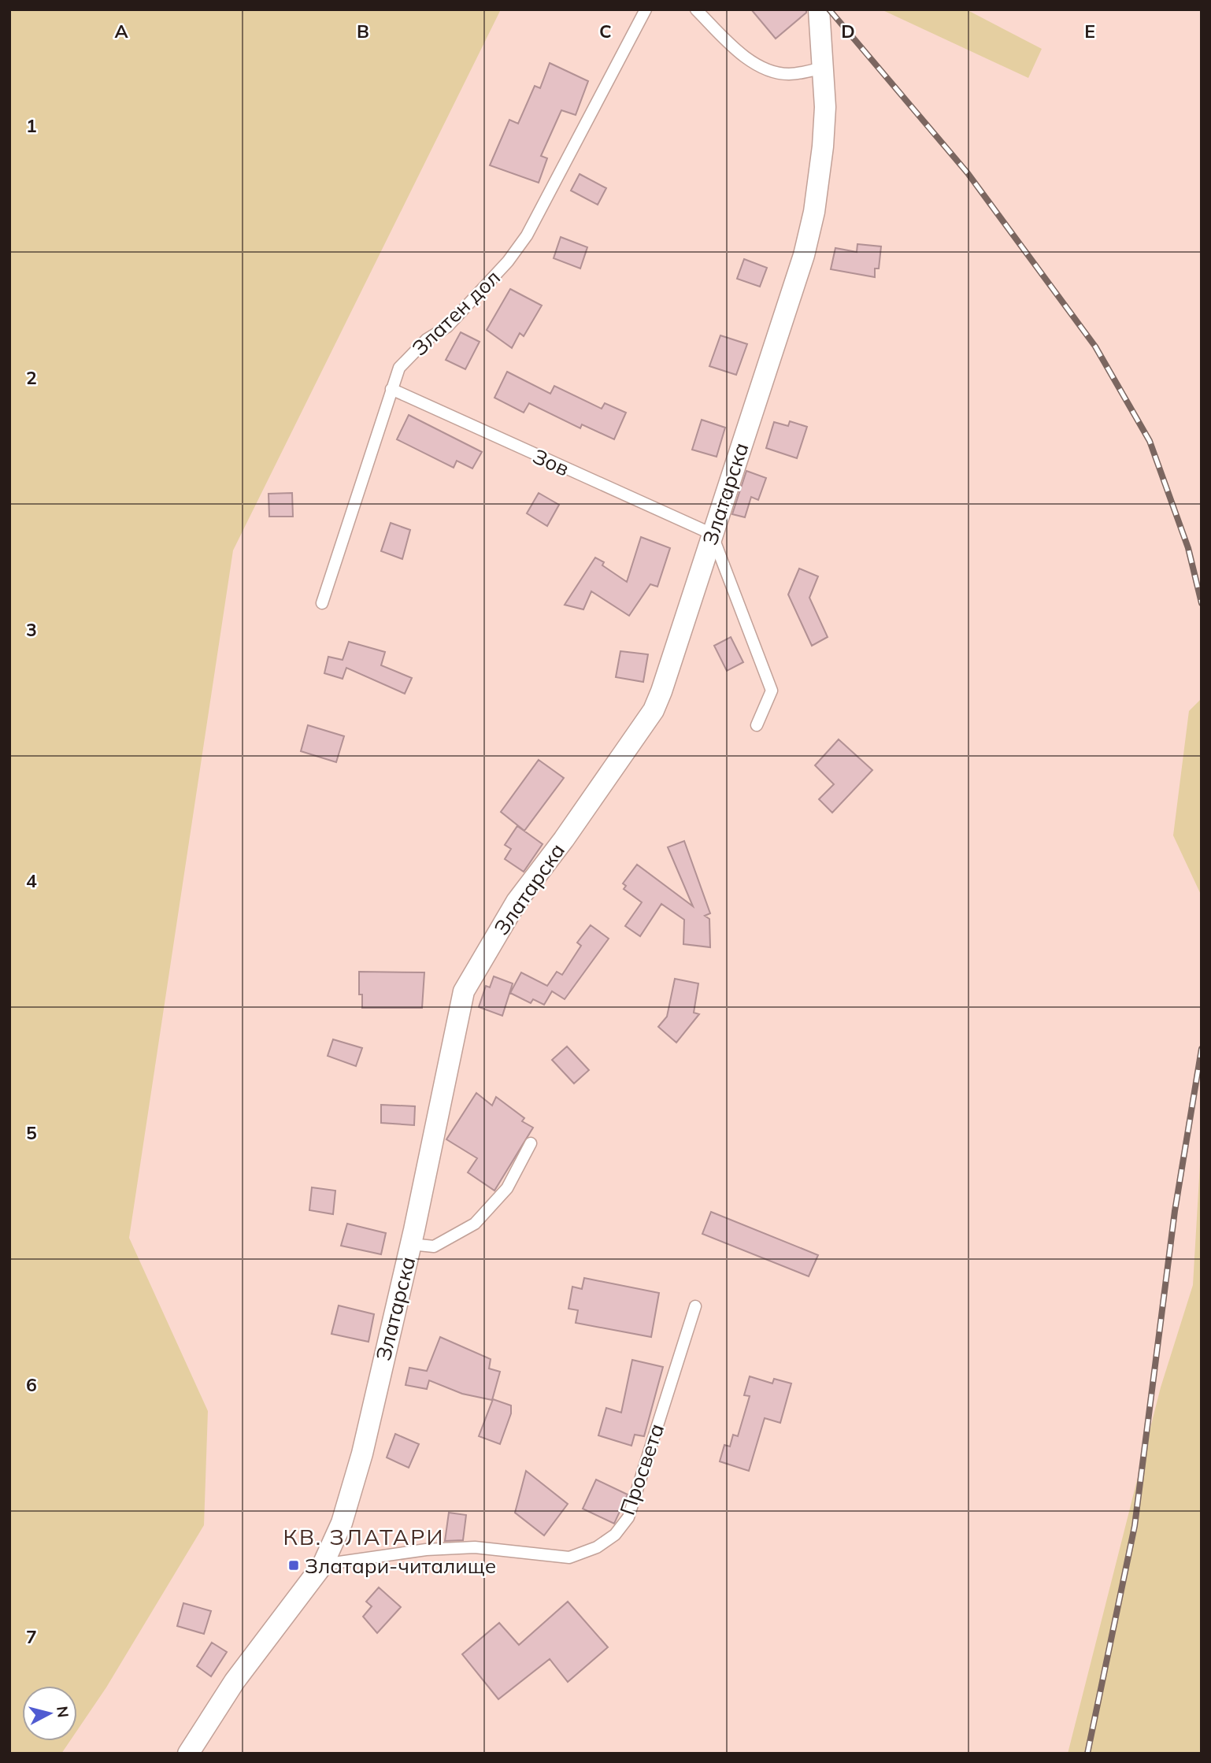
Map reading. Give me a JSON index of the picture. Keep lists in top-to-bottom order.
{
  "streets": {
    "street": ["Златарска"],
    "lane": ["Златен дол", "Зов", "Просвета"]
  },
  "crossings": [
    ["Златен дол", "Зов"],
    ["Зов", "Златарска"],
    ["Златарска", "Просвета"]
  ],
  "districts": ["КВ. ЗЛАТАРИ"],
  "places": {
    "transit": ["Златари-читалище"]
  },
  "north": "right",
  "grid": {
    "columns": [
      "A",
      "B",
      "C",
      "D",
      "E"
    ],
    "rows": [
      "1",
      "2",
      "3",
      "4",
      "5",
      "6",
      "7"
    ]
  }
}
